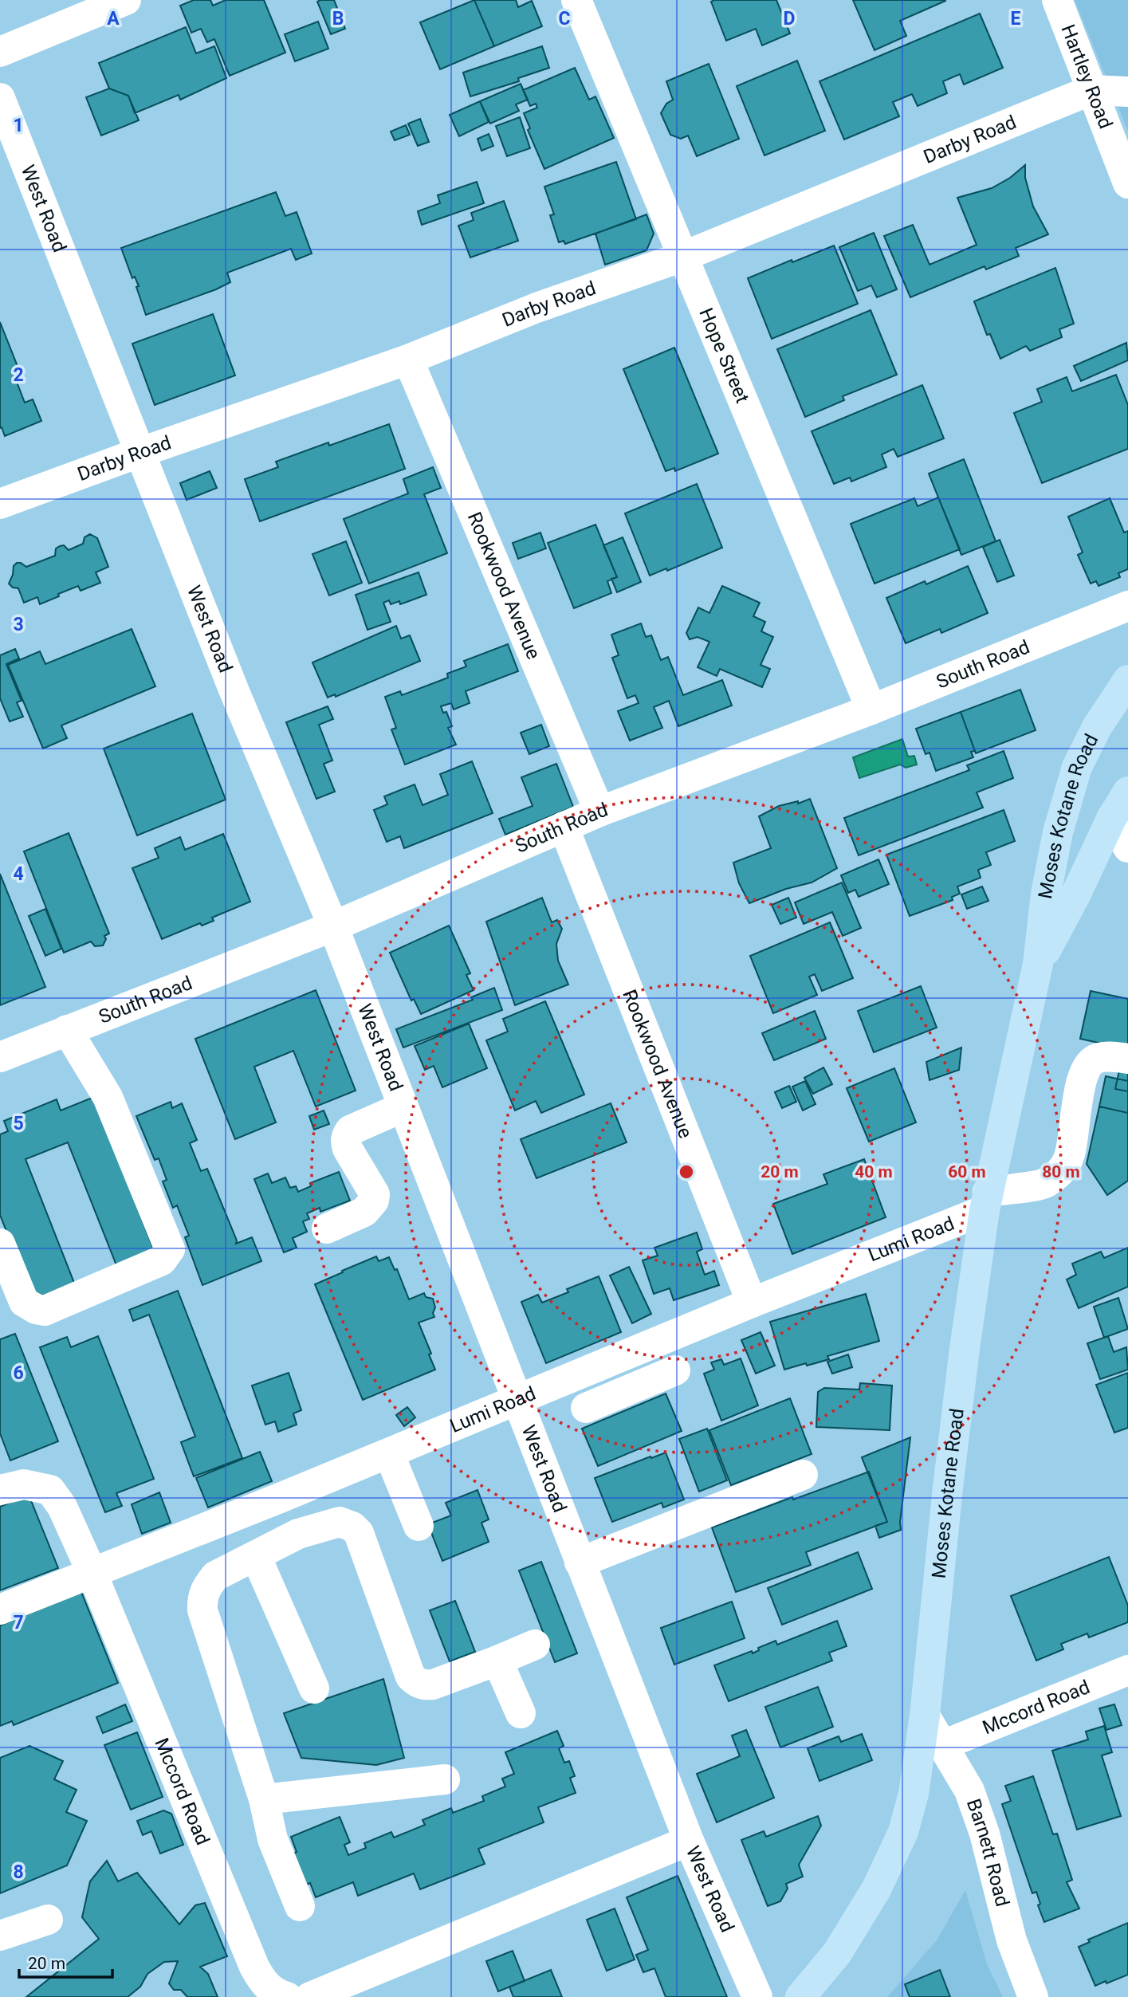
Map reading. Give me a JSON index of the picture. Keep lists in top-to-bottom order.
{
  "streets": {
    "main road": ["Moses Kotane Road"],
    "street": [
      "Hartley Road",
      "Darby Road",
      "West Road",
      "Hope Street",
      "Rookwood Avenue",
      "South Road",
      "Lumi Road",
      "Mccord Road",
      "Barnett Road"
    ]
  },
  "crossings": [
    ["Hartley Road", "Darby Road"],
    ["Darby Road", "West Road"],
    ["Darby Road", "Hope Street"],
    ["Darby Road", "Rookwood Avenue"],
    ["West Road", "South Road"],
    ["West Road", "Lumi Road"],
    ["Hope Street", "South Road"],
    ["Rookwood Avenue", "South Road"],
    ["Rookwood Avenue", "Lumi Road"],
    ["Moses Kotane Road", "Lumi Road"],
    ["Moses Kotane Road", "Barnett Road"],
    ["Lumi Road", "Mccord Road"],
    ["Mccord Road", "Barnett Road"]
  ],
  "scale_bar": "20 m",
  "grid": {
    "columns": [
      "A",
      "B",
      "C",
      "D",
      "E"
    ],
    "rows": [
      "1",
      "2",
      "3",
      "4",
      "5",
      "6",
      "7",
      "8"
    ]
  },
  "rings": [
    "20 m",
    "40 m",
    "60 m",
    "80 m"
  ]
}
